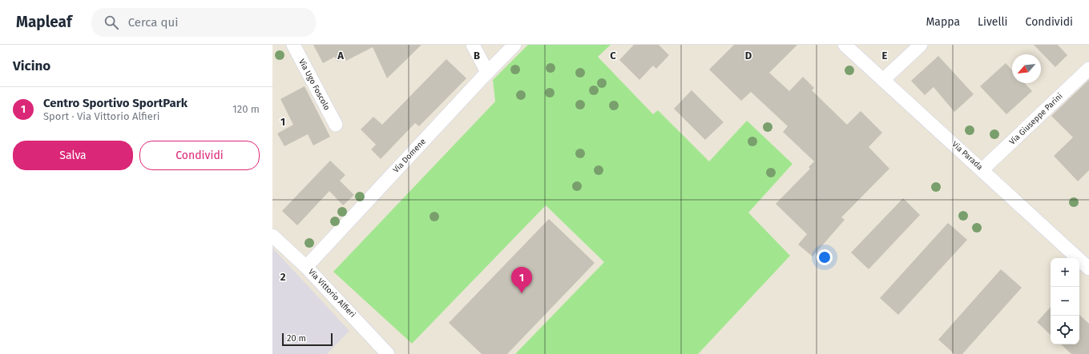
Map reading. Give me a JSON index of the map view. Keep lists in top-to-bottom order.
{
  "streets": {
    "street": [
      "Via Ugo Foscolo",
      "Via Giuseppe Parini",
      "Via Domene",
      "Via Parada",
      "Via Vittorio Alfieri"
    ]
  },
  "crossings": [
    ["Via Giuseppe Parini", "Via Parada"],
    ["Via Domene", "Via Vittorio Alfieri"]
  ],
  "scale_bar": "20 m",
  "north": "bottom left",
  "page": {
    "header": "Mapleaf",
    "search": "Cerca qui",
    "nav": ["Mappa", "Livelli", "Condividi"],
    "heading": "Vicino",
    "list": [
      {
        "mark": "1",
        "name": "Centro Sportivo SportPark",
        "note": "Sport · Via Vittorio Alfieri",
        "value": "120 m"
      }
    ],
    "buttons": ["Salva", "Condividi"],
    "map_buttons": ["+", "−"],
    "pins": "1",
    "scale": "20 m"
  },
  "grid": {
    "columns": [
      "A",
      "B",
      "C",
      "D",
      "E"
    ],
    "rows": ["1", "2"]
  }
}
